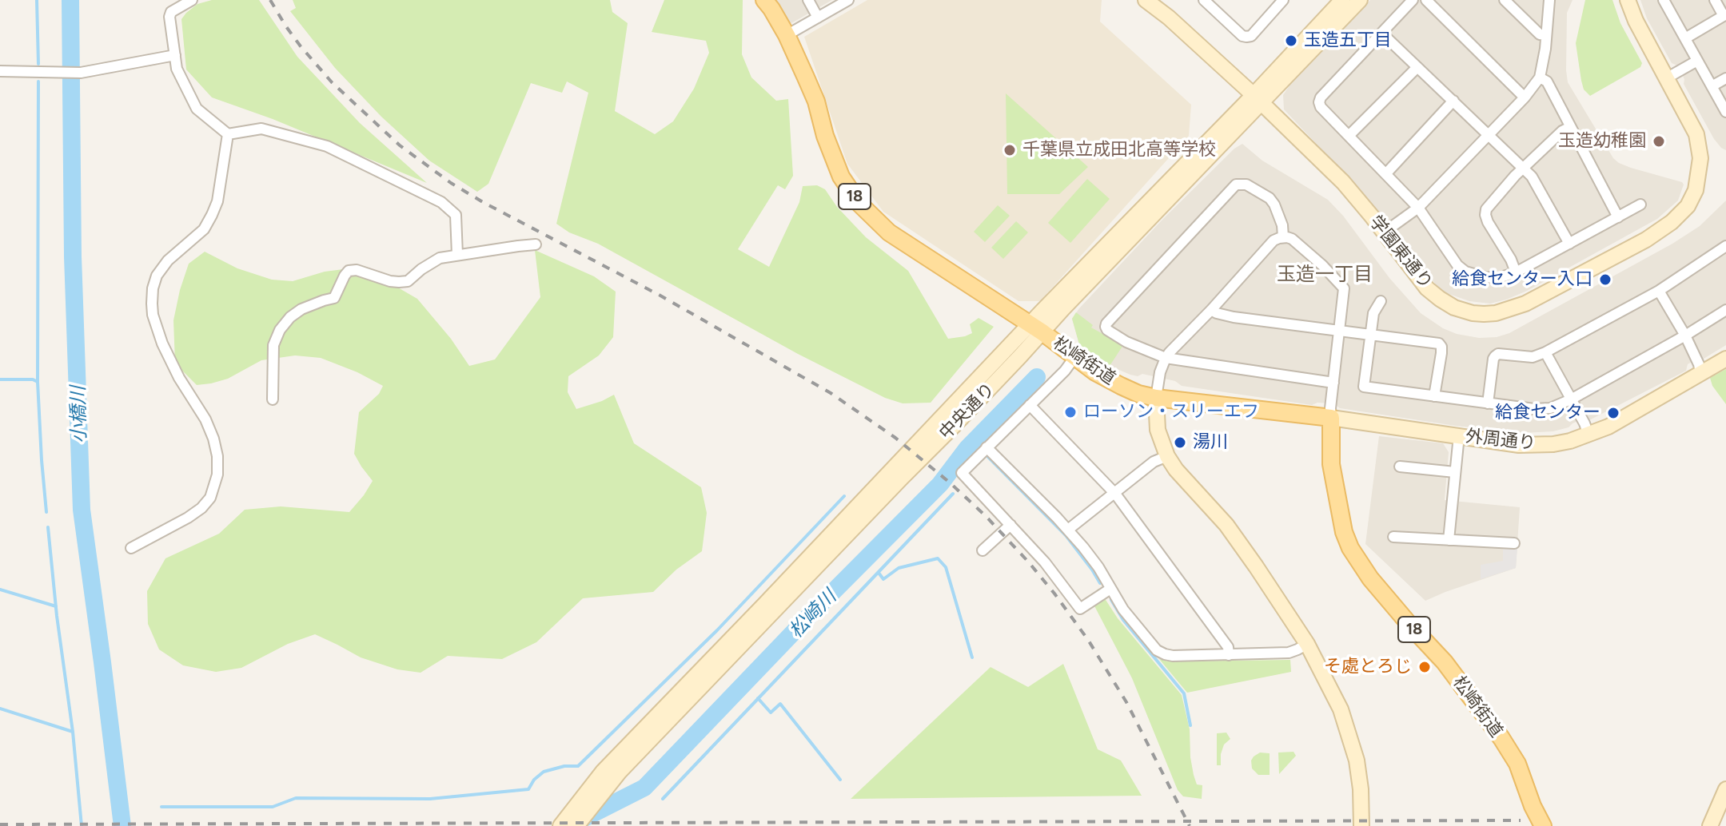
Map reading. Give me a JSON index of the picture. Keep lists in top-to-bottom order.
{
  "streets": {
    "main road": ["18", "松崎街道"],
    "street": ["学園東通り", "中央通り", "外周通り"]
  },
  "crossings": [
    ["学園東通り", "中央通り"],
    ["松崎街道", "中央通り"],
    ["松崎街道", "外周通り"]
  ],
  "districts": ["玉造一丁目"],
  "water": ["小橋川", "松崎川"],
  "places": [
    "玉造五丁目",
    "玉造幼稚園",
    "千葉県立成田北高等学校",
    "給食センター入口",
    "ローソン・スリーエフ",
    "給食センター",
    "湯川",
    "そ處とろじ"
  ]
}
